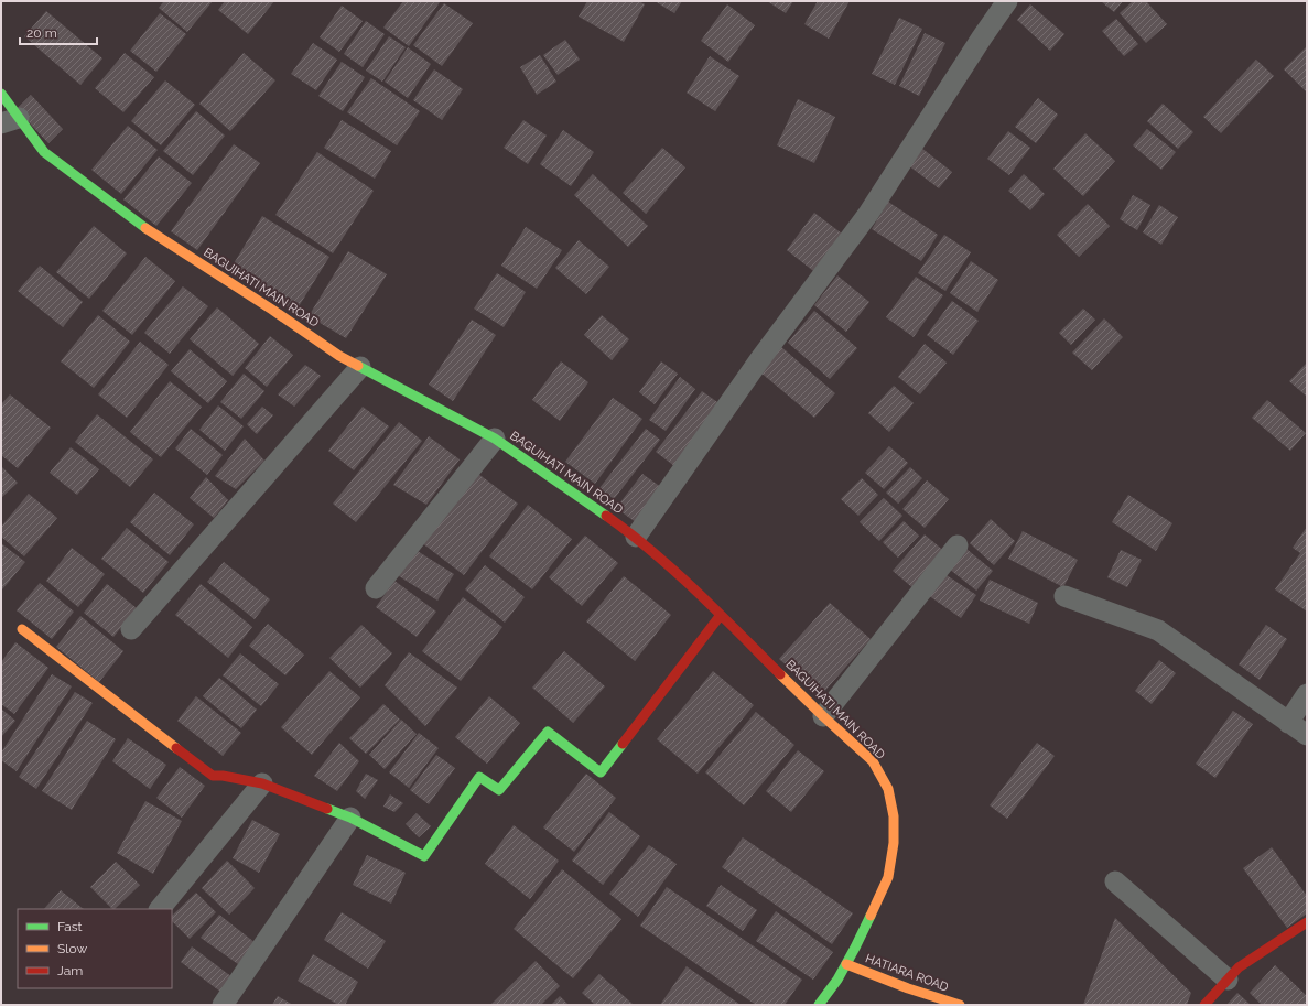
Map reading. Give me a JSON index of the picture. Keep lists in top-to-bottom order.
{
  "streets": {
    "street": ["BAGUIHATI MAIN ROAD", "HATIARA ROAD"]
  },
  "crossings": [
    ["BAGUIHATI MAIN ROAD", "HATIARA ROAD"]
  ],
  "legend": ["Fast", "Slow", "Jam"],
  "scale_bar": "20 m"
}
